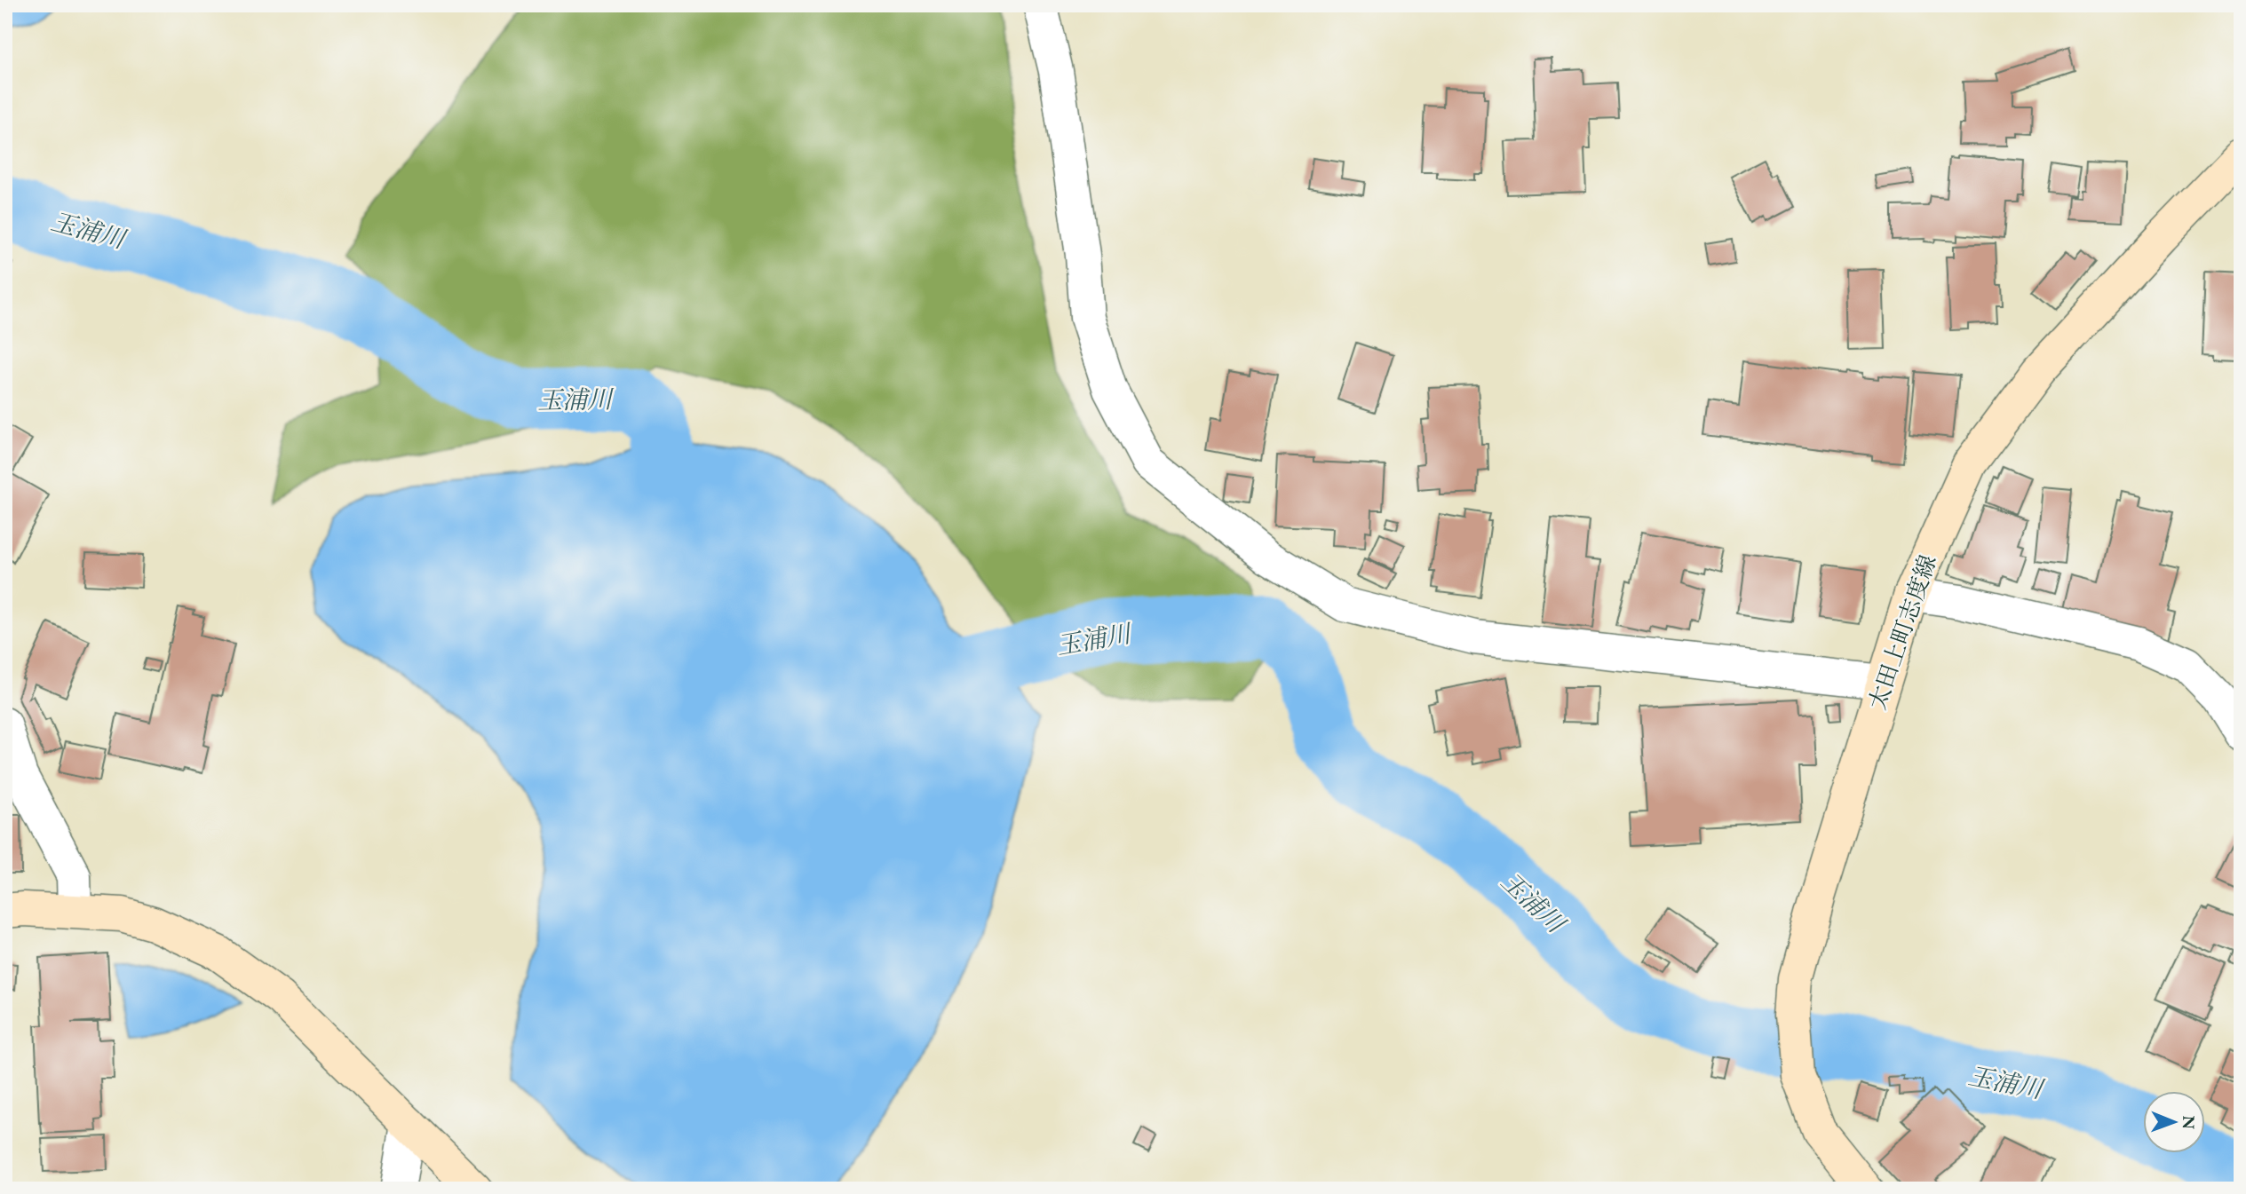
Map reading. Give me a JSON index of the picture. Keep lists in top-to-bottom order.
{
  "streets": {
    "main road": ["太田上町志度線"]
  },
  "water": ["玉浦川"],
  "north": "right"
}
